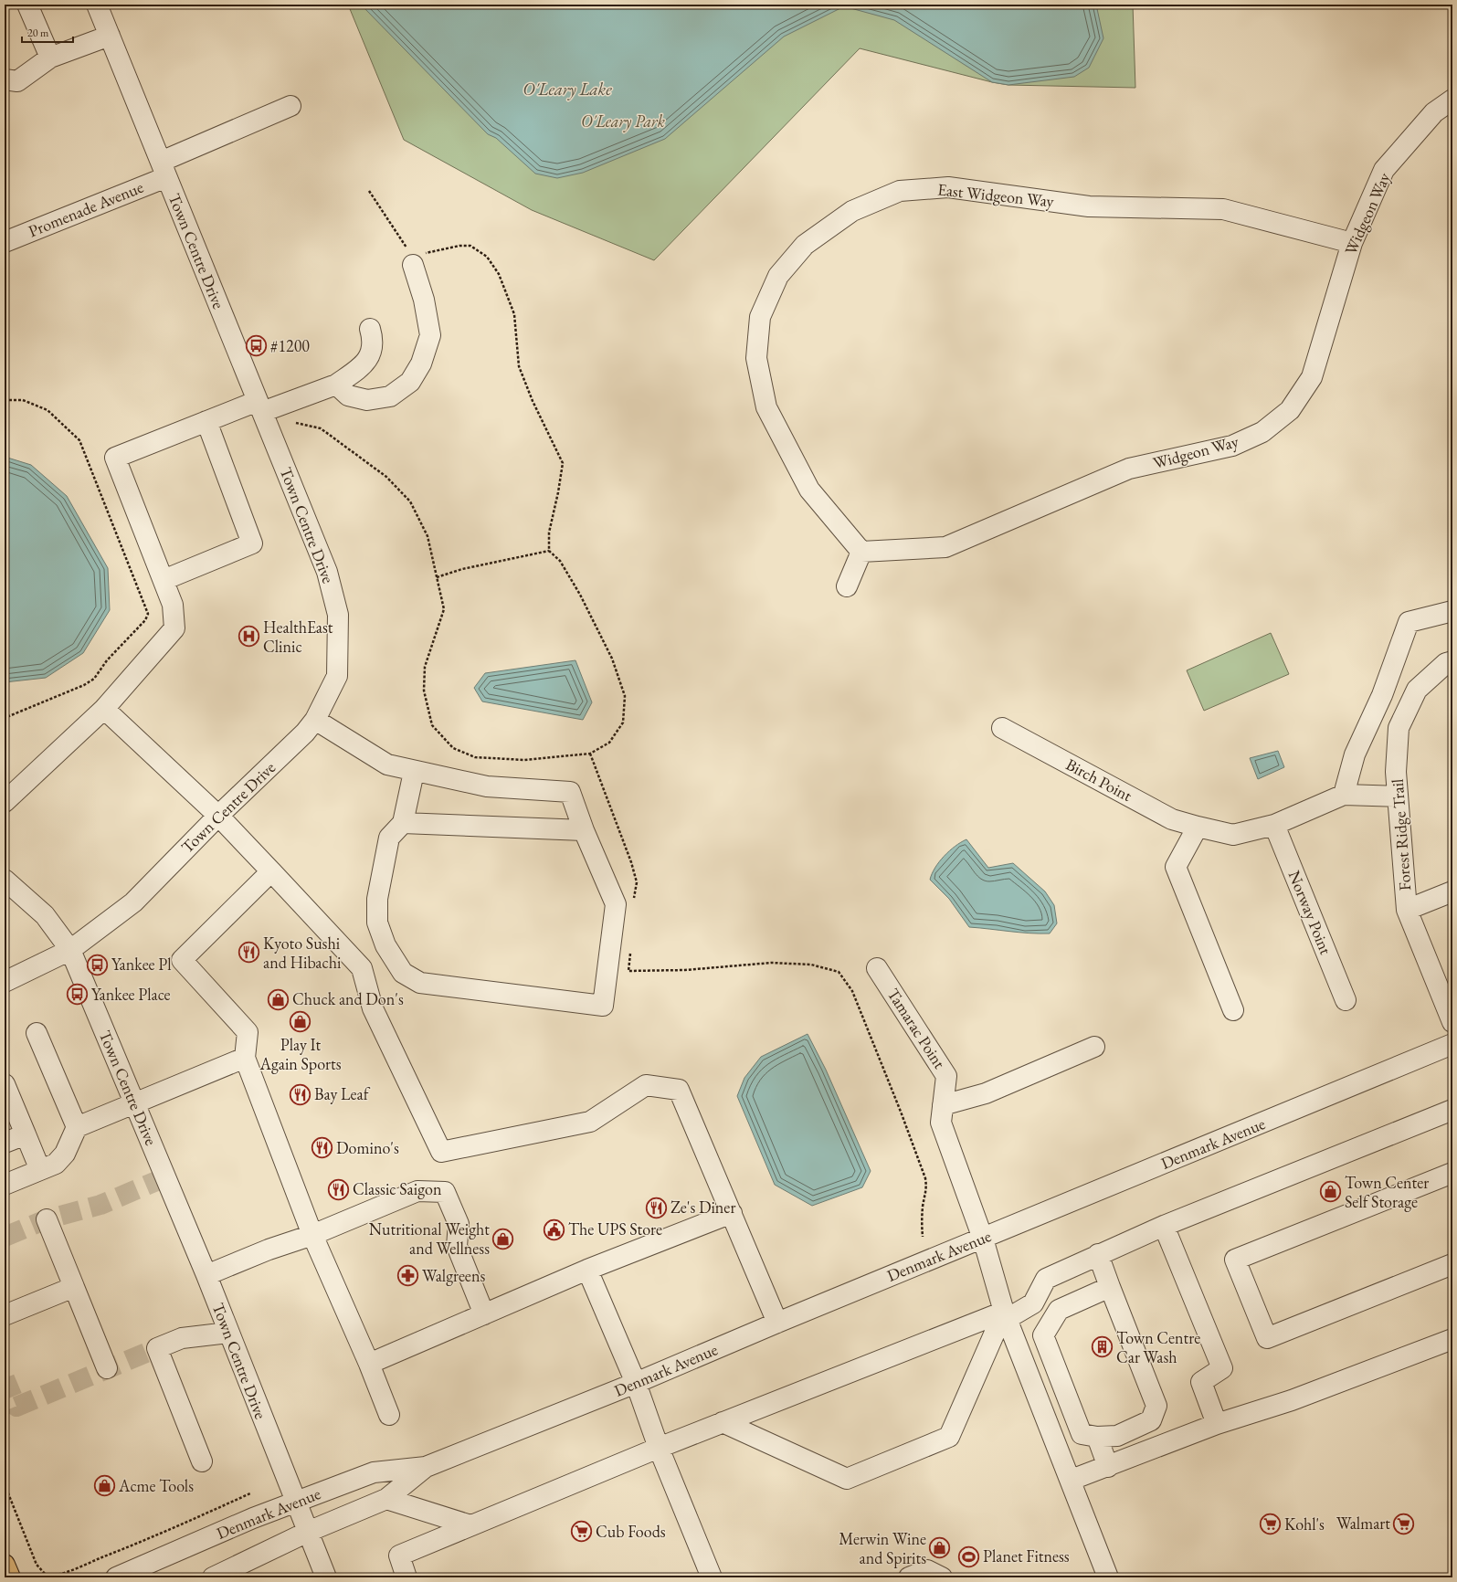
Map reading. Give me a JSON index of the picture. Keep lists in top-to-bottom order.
{
  "streets": {
    "street": [
      "East Widgeon Way",
      "Promenade Avenue",
      "Widgeon Way",
      "Town Centre Drive",
      "Birch Point",
      "Forest Ridge Trail",
      "Norway Point",
      "Tamarac Point",
      "Denmark Avenue"
    ]
  },
  "crossings": [
    ["East Widgeon Way", "Widgeon Way"],
    ["Promenade Avenue", "Town Centre Drive"],
    ["Town Centre Drive", "Denmark Avenue"],
    ["Birch Point", "Forest Ridge Trail"],
    ["Birch Point", "Norway Point"],
    ["Tamarac Point", "Denmark Avenue"]
  ],
  "water": ["O'Leary Lake"],
  "parks": ["O'Leary Park"],
  "places": {
    "bus stop": ["#1200", "Yankee Pl", "Yankee Place"],
    "hospital": ["HealthEast Clinic"],
    "restaurant": [
      "Kyoto Sushi and Hibachi",
      "Bay Leaf",
      "Domino's",
      "Classic Saigon",
      "Ze's Diner"
    ],
    "shop": [
      "Chuck and Don's",
      "Play It Again Sports",
      "Town Center Self Storage",
      "Nutritional Weight and Wellness",
      "Acme Tools",
      "Merwin Wine and Spirits"
    ],
    "public building": ["The UPS Store"],
    "pharmacy": ["Walgreens"],
    "building": ["Town Centre Car Wash"],
    "supermarket": ["Walmart", "Kohl's", "Cub Foods"],
    "sports": ["Planet Fitness"]
  },
  "scale_bar": "20 m"
}
